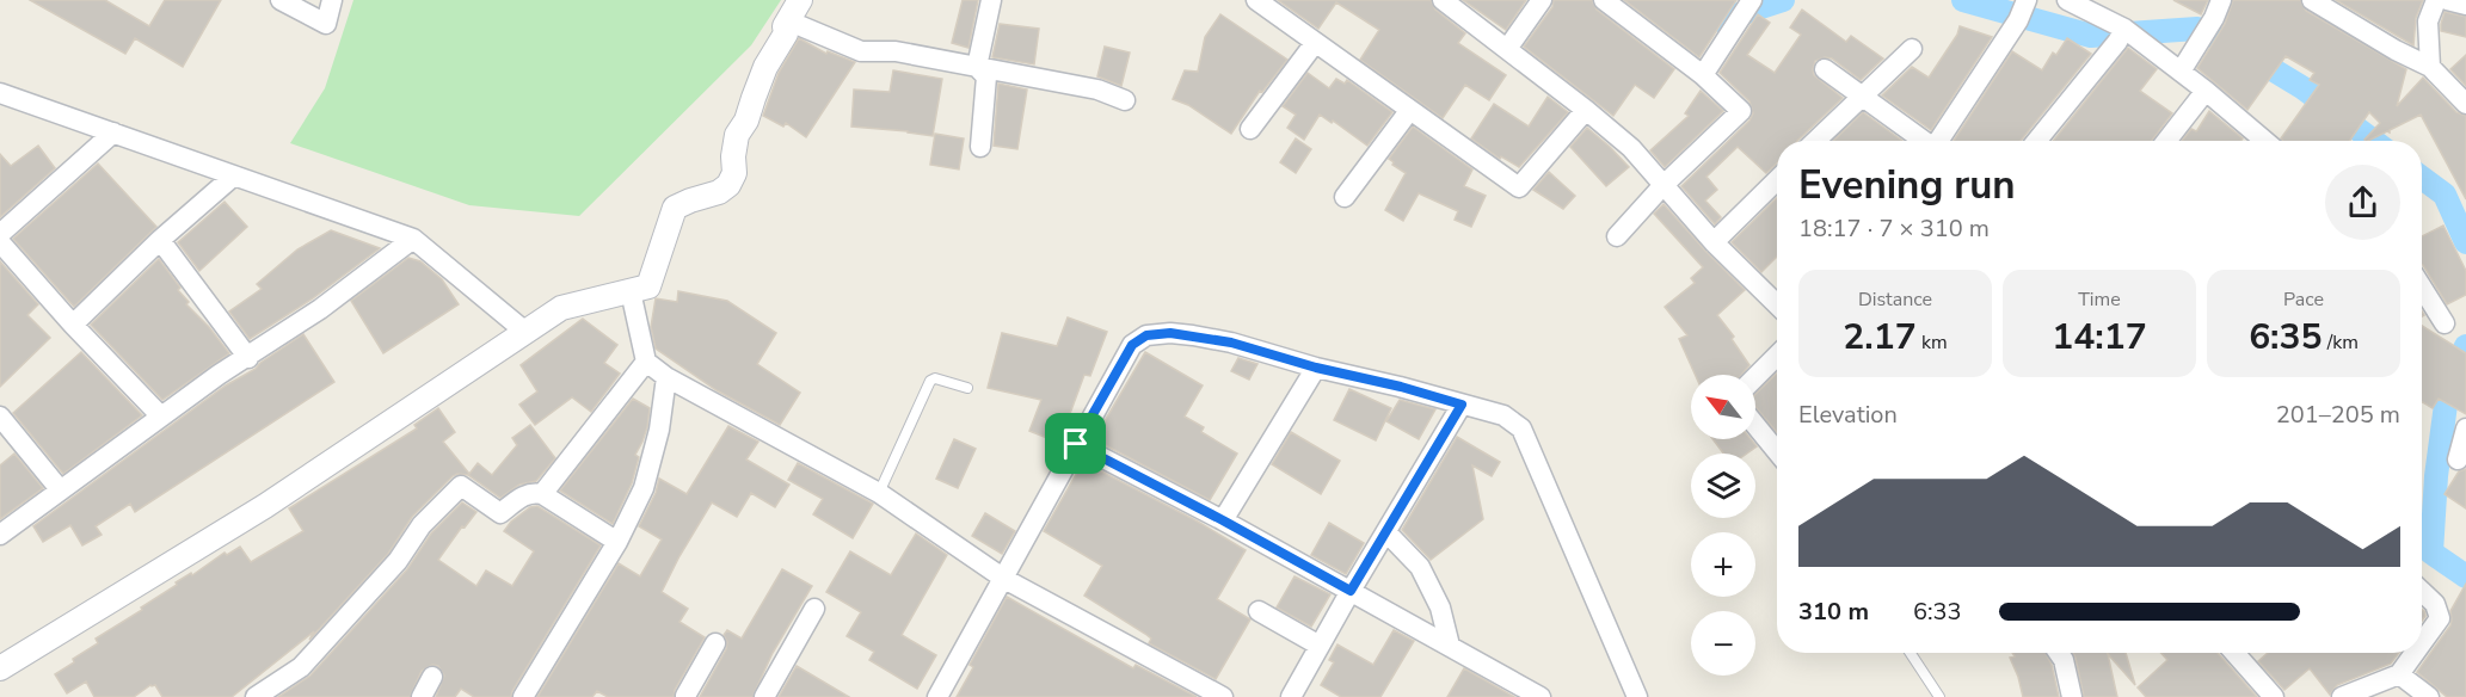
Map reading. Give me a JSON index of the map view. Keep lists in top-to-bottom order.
{
  "north": "top left",
  "page": {
    "heading": ["Evening run", "18:17 · 7 × 310 m"],
    "stats": [
      ["Distance", "2.17 km"],
      ["Time", "14:17"],
      ["Pace", "6:35 /km"]
    ],
    "map_buttons": ["+", "−"],
    "chart": ["Elevation", "201–205 m"],
    "list": [
      {
        "name": "310 m",
        "note": "6:33"
      }
    ]
  }
}
